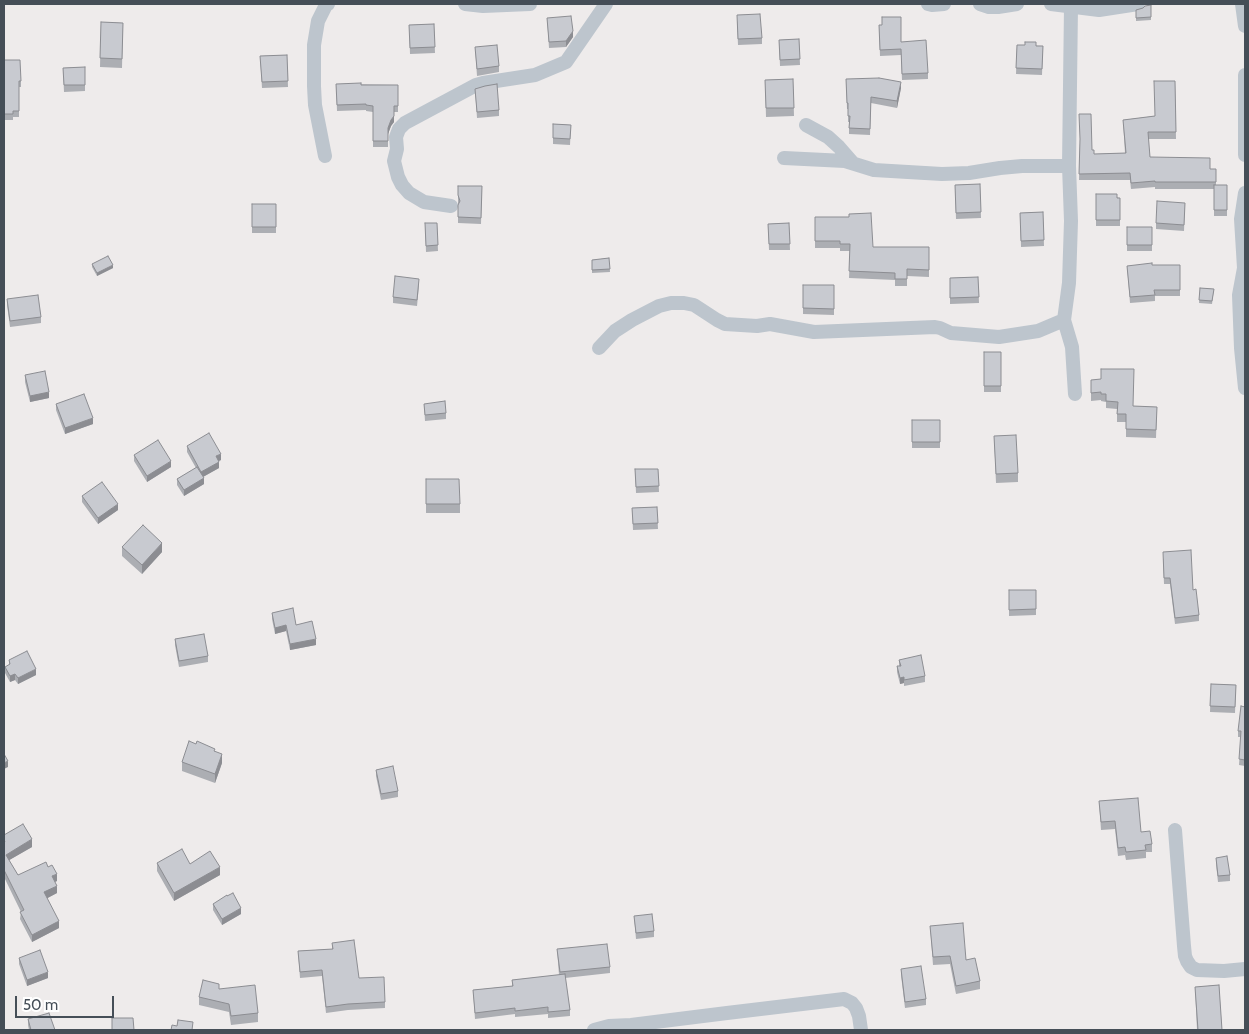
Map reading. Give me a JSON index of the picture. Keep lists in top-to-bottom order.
{
  "scale_bar": "50 m"
}
